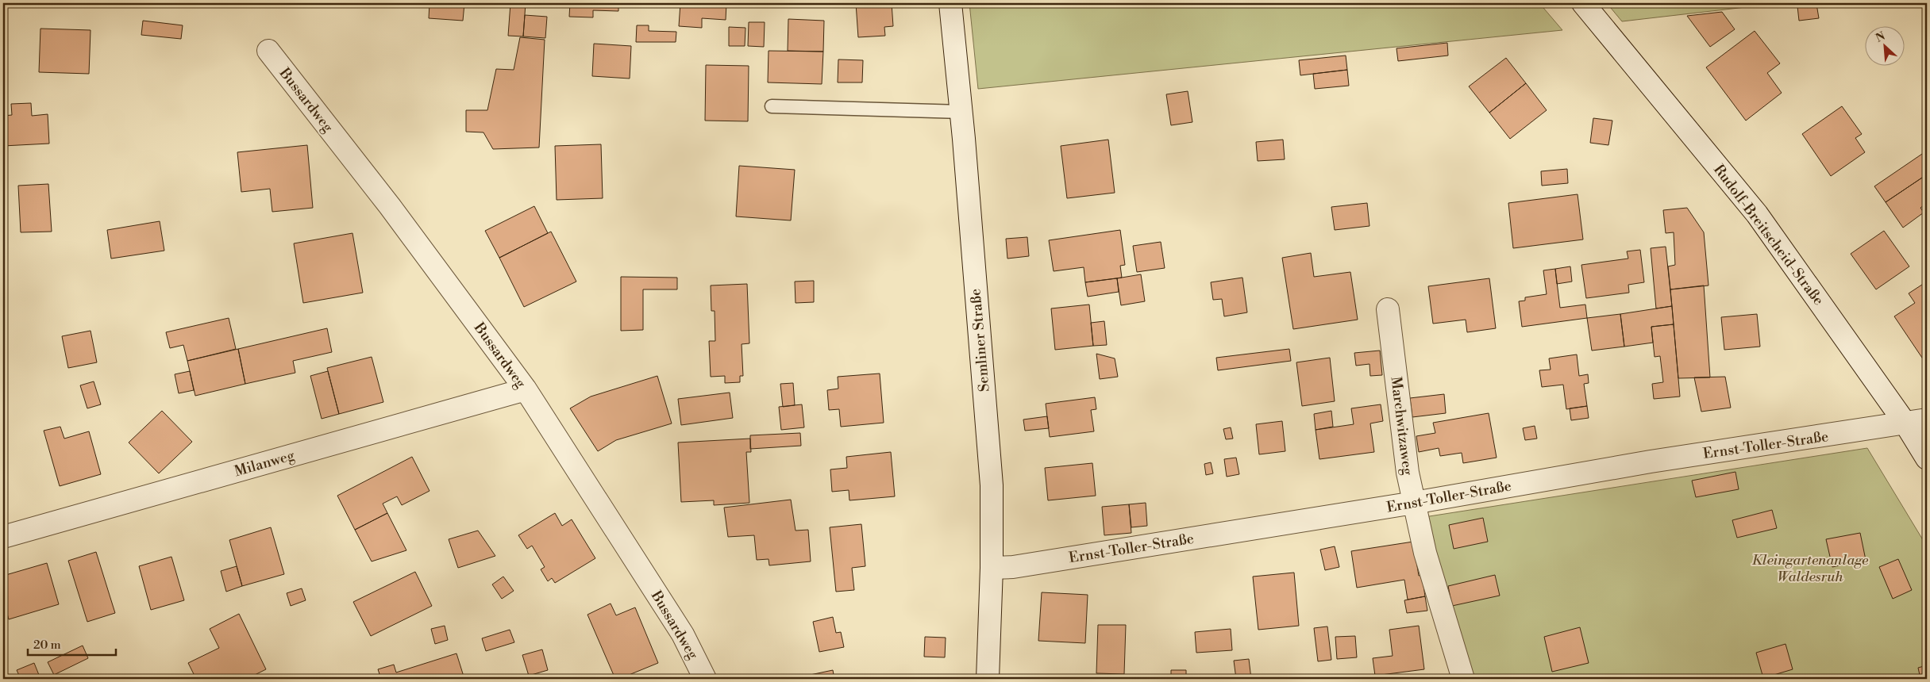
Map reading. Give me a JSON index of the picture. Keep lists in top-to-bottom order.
{
  "streets": {
    "street": [
      "Bussardweg",
      "Rudolf-Breitscheid-Straße",
      "Semliner Straße",
      "Marchwitzaweg",
      "Ernst-Toller-Straße",
      "Milanweg"
    ]
  },
  "crossings": [
    ["Bussardweg", "Milanweg"],
    ["Rudolf-Breitscheid-Straße", "Ernst-Toller-Straße"],
    ["Semliner Straße", "Ernst-Toller-Straße"],
    ["Marchwitzaweg", "Ernst-Toller-Straße"]
  ],
  "parks": ["Kleingartenanlage Waldesruh"],
  "scale_bar": "20 m",
  "north": "top left"
}
